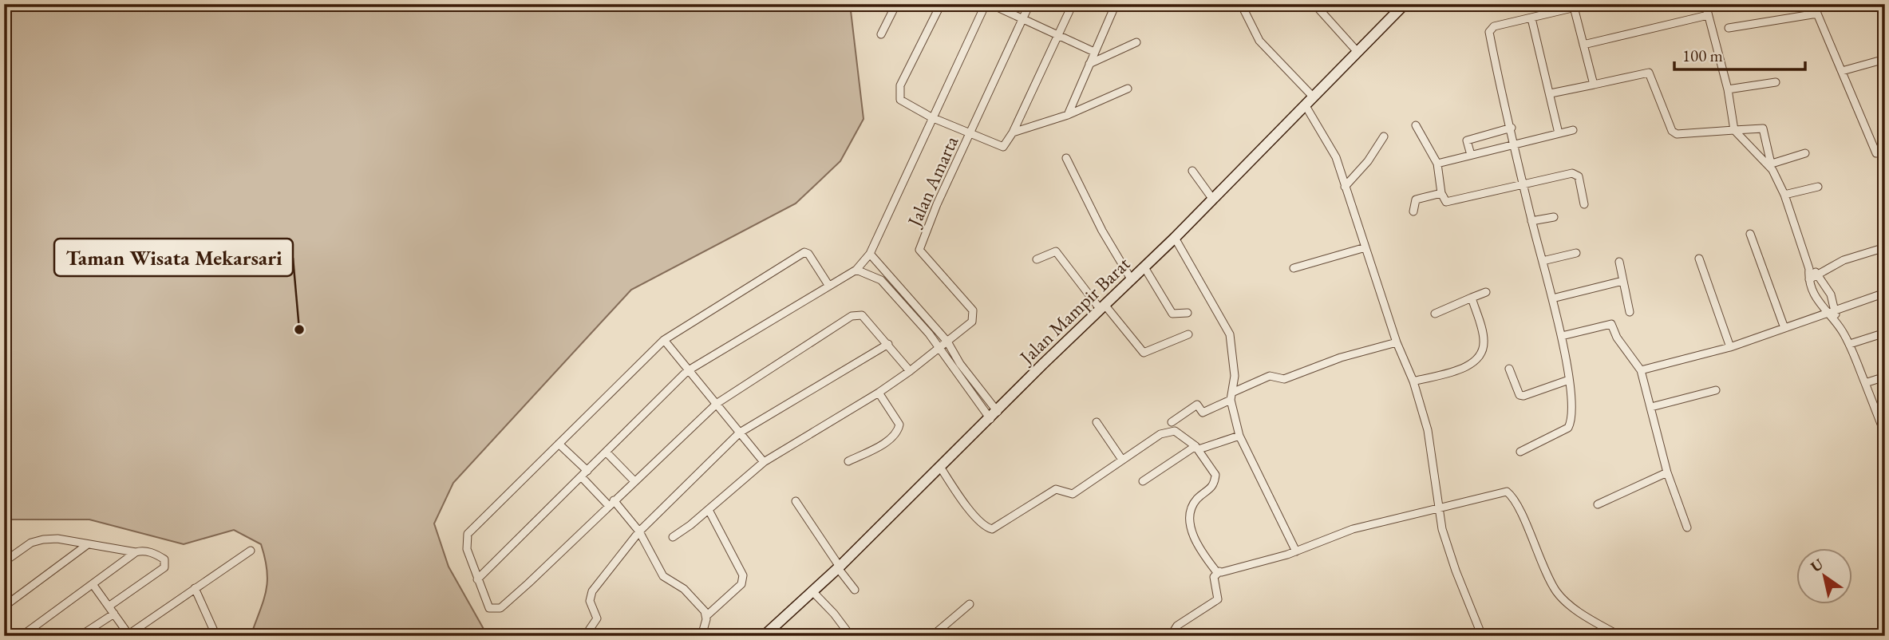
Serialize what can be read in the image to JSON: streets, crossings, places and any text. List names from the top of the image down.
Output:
{
  "streets": {
    "street": ["Jalan Amarta", "Jalan Mampir Barat"]
  },
  "places": ["Taman Wisata Mekarsari"],
  "scale_bar": "100 m",
  "north": "top left"
}
